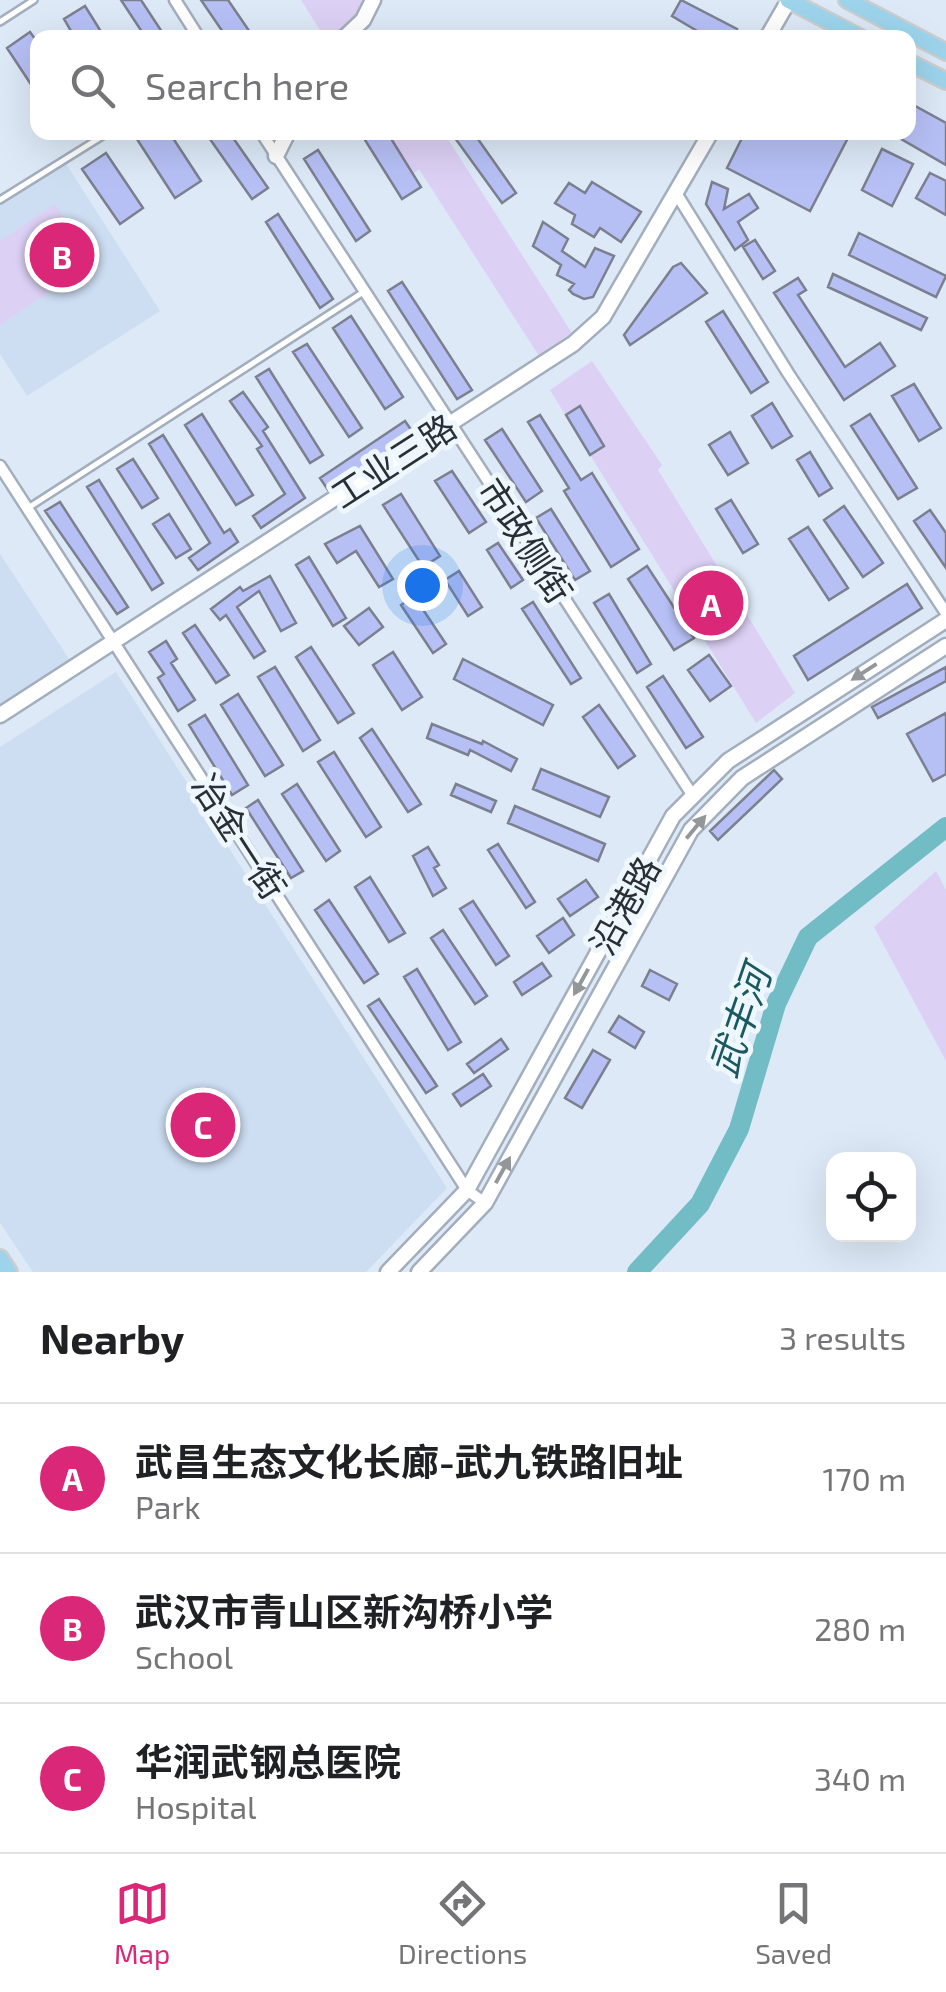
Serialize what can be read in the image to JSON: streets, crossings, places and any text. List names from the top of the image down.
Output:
{
  "streets": {
    "main road": ["工业三路", "沿港路"],
    "street": ["市政侧街", "冶金一街"]
  },
  "crossings": [
    ["工业三路", "市政侧街"],
    ["工业三路", "冶金一街"],
    ["市政侧街", "沿港路"],
    ["冶金一街", "沿港路"]
  ],
  "water": ["武丰河"],
  "page": {
    "search": "Search here",
    "pins": ["B", "A", "C"],
    "heading": ["Nearby", "3 results"],
    "list": [
      {
        "mark": "A",
        "name": "武昌生态文化长廊-武九铁路旧址",
        "note": "Park",
        "value": "170 m"
      },
      {
        "mark": "B",
        "name": "武汉市青山区新沟桥小学",
        "note": "School",
        "value": "280 m"
      },
      {
        "mark": "C",
        "name": "华润武钢总医院",
        "note": "Hospital",
        "value": "340 m"
      }
    ],
    "nav": ["Map", "Directions", "Saved"]
  }
}
